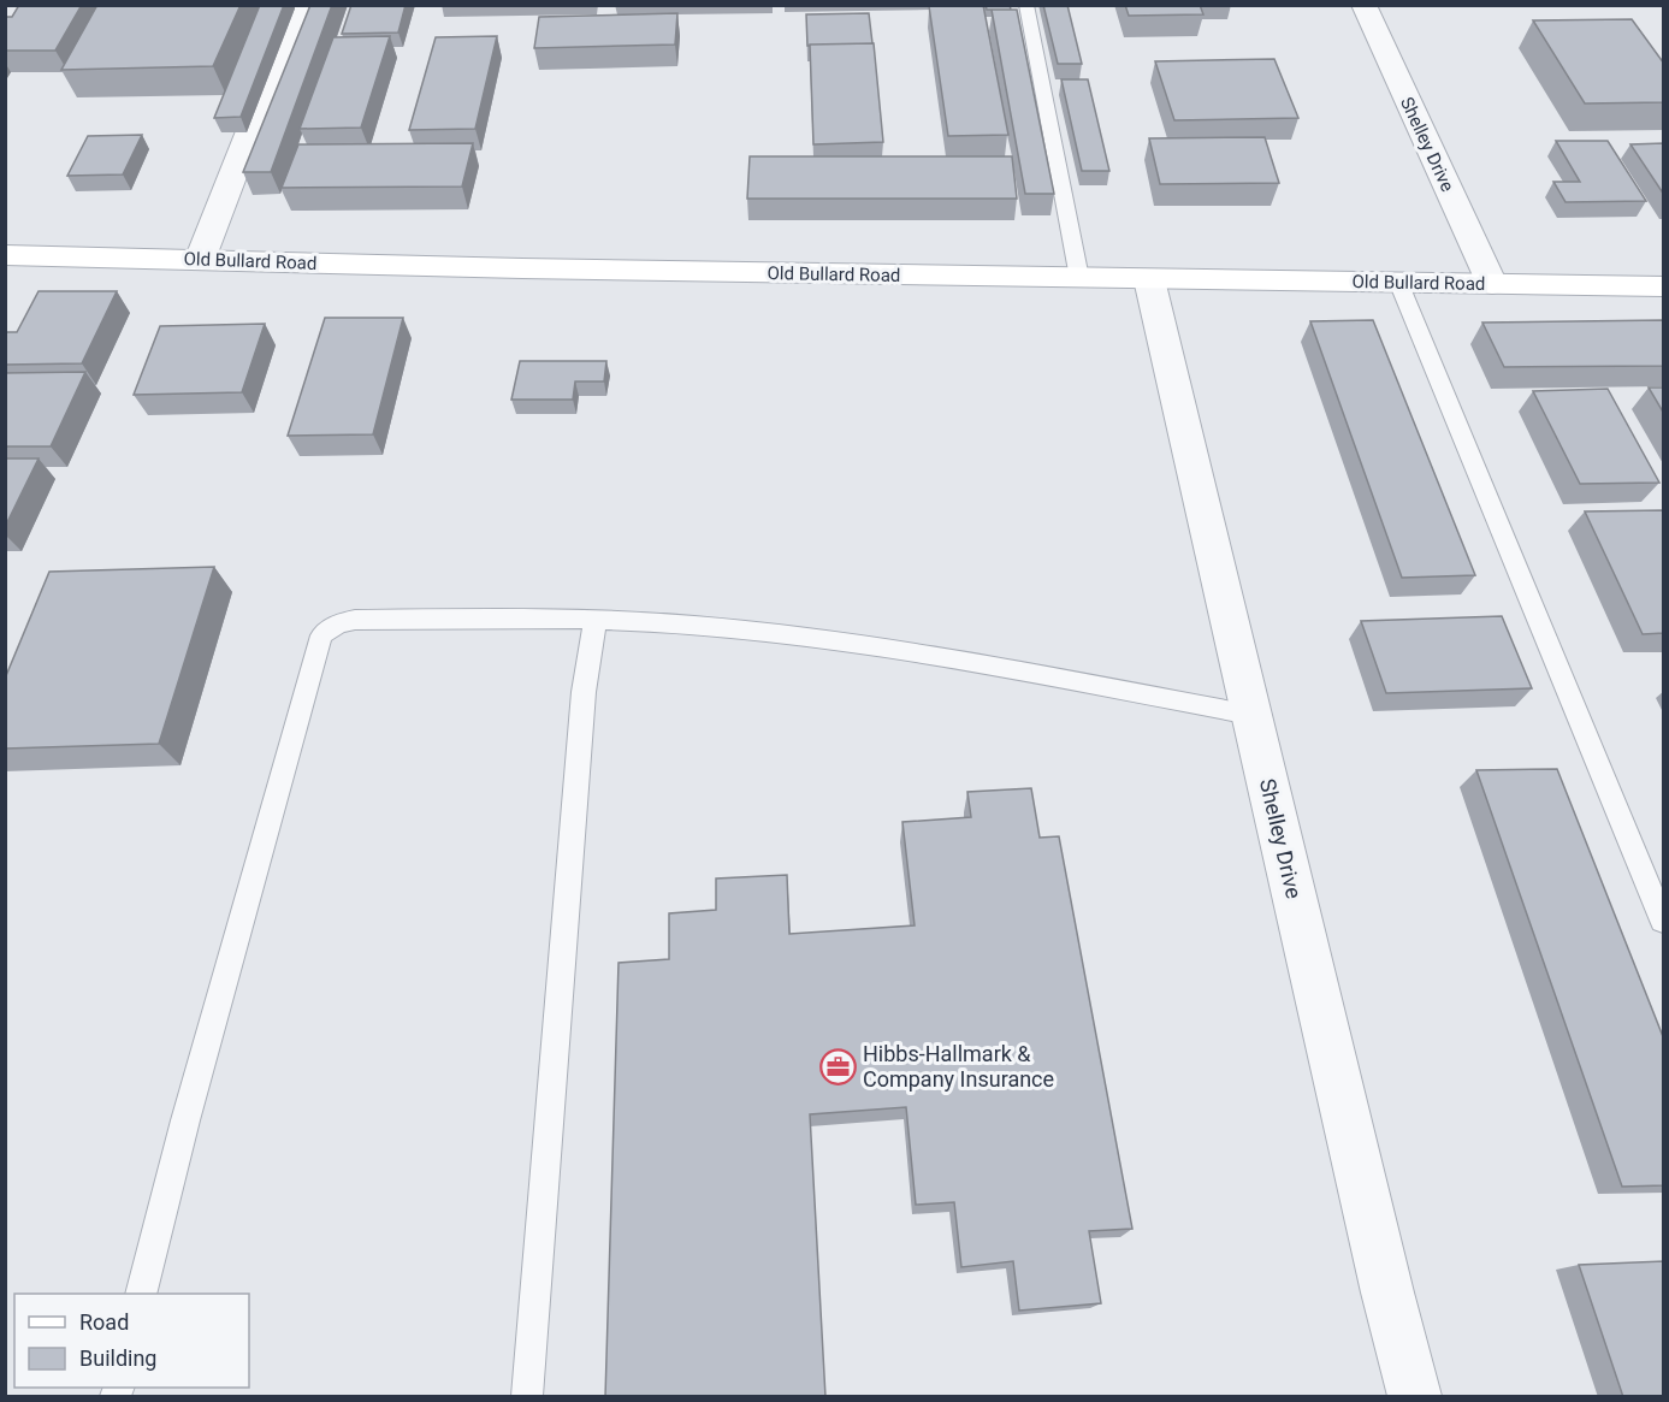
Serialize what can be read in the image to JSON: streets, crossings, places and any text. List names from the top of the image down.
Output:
{
  "streets": {
    "street": ["Shelley Drive", "Old Bullard Road"]
  },
  "crossings": [
    ["Shelley Drive", "Old Bullard Road"]
  ],
  "places": {
    "office": ["Hibbs-Hallmark & Company Insurance"]
  },
  "legend": ["Road", "Building"]
}
